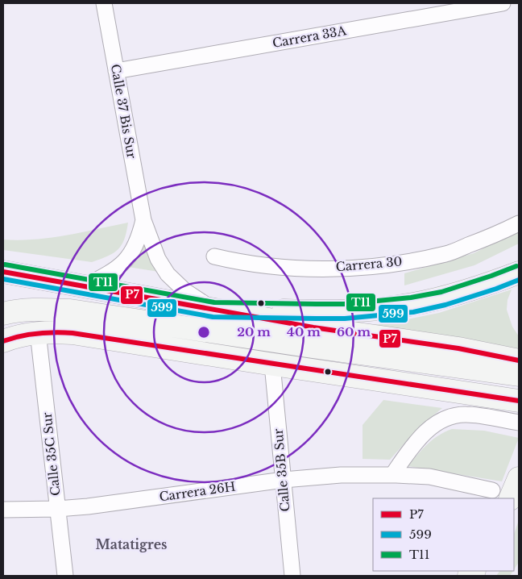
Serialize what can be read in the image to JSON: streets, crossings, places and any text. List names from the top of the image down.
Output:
{
  "streets": {
    "street": [
      "Carrera 33A",
      "Calle 37 Bis Sur",
      "Carrera 30",
      "Calle 35C Sur",
      "Calle 35B Sur",
      "Carrera 26H"
    ]
  },
  "crossings": [
    ["Carrera 33A", "Calle 37 Bis Sur"],
    ["Calle 35C Sur", "Carrera 26H"],
    ["Calle 35B Sur", "Carrera 26H"]
  ],
  "districts": ["Matatigres"],
  "lines": ["transit line T11", "transit line P7", "transit line 599"],
  "legend": ["P7", "599", "T11"],
  "rings": ["20 m", "40 m", "60 m"]
}
